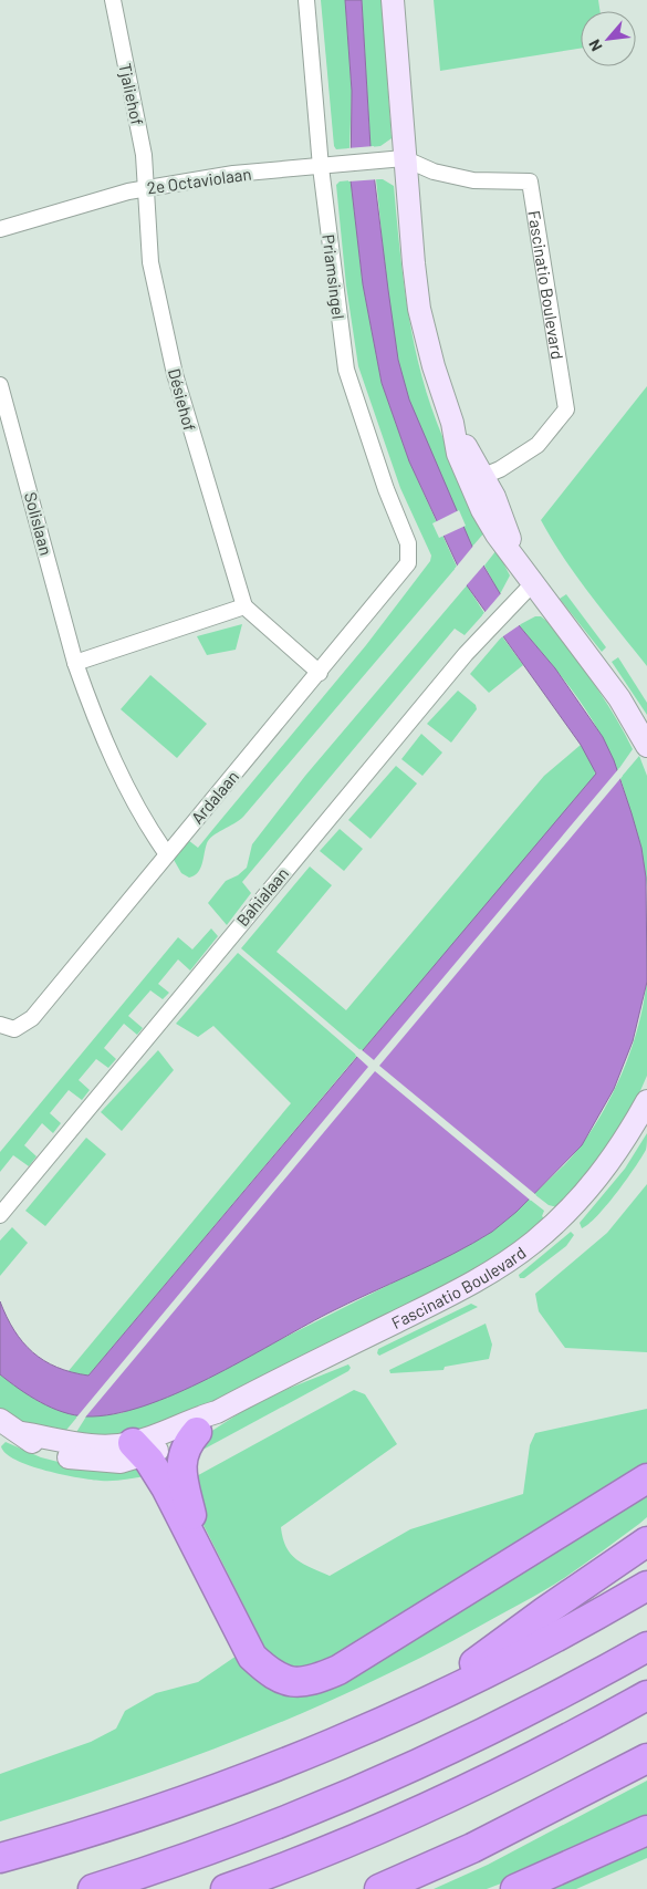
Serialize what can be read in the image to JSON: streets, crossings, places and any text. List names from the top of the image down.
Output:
{
  "streets": {
    "street": [
      "Tjaliehof",
      "2e Octaviolaan",
      "Priamsingel",
      "Fascinatio Boulevard",
      "Désiehof",
      "Solislaan",
      "Ardalaan",
      "Bahialaan"
    ]
  },
  "crossings": [
    ["Tjaliehof", "2e Octaviolaan"],
    ["Tjaliehof", "Désiehof"],
    ["2e Octaviolaan", "Priamsingel"],
    ["2e Octaviolaan", "Fascinatio Boulevard"],
    ["2e Octaviolaan", "Désiehof"],
    ["Priamsingel", "Ardalaan"],
    ["Solislaan", "Ardalaan"]
  ],
  "north": "bottom left"
}
